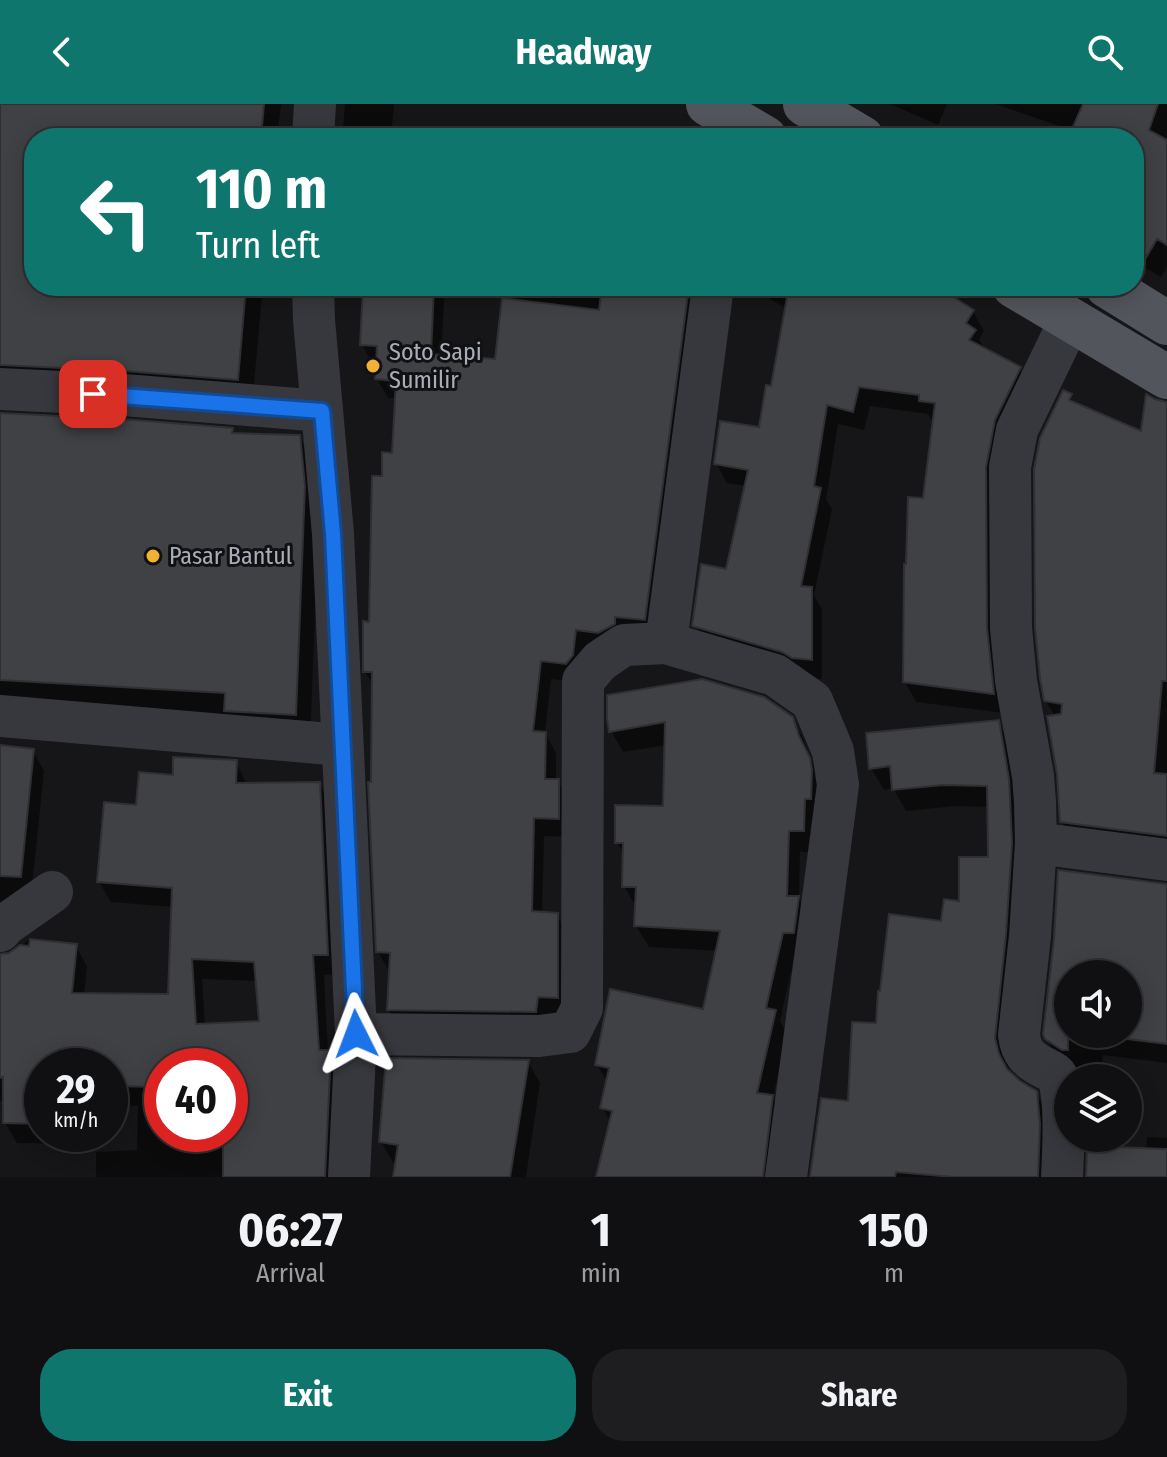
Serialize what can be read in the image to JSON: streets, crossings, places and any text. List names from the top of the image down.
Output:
{
  "places": ["Soto Sapi Sumilir", "Pasar Bantul"],
  "page": {
    "header": "Headway",
    "turn": ["110 m", "Turn left"],
    "speed": "29 km/h",
    "limit": "40",
    "eta": [
      "06:27",
      "Arrival",
      "1",
      "min",
      "150",
      "m"
    ],
    "buttons": ["Exit", "Share"]
  }
}
